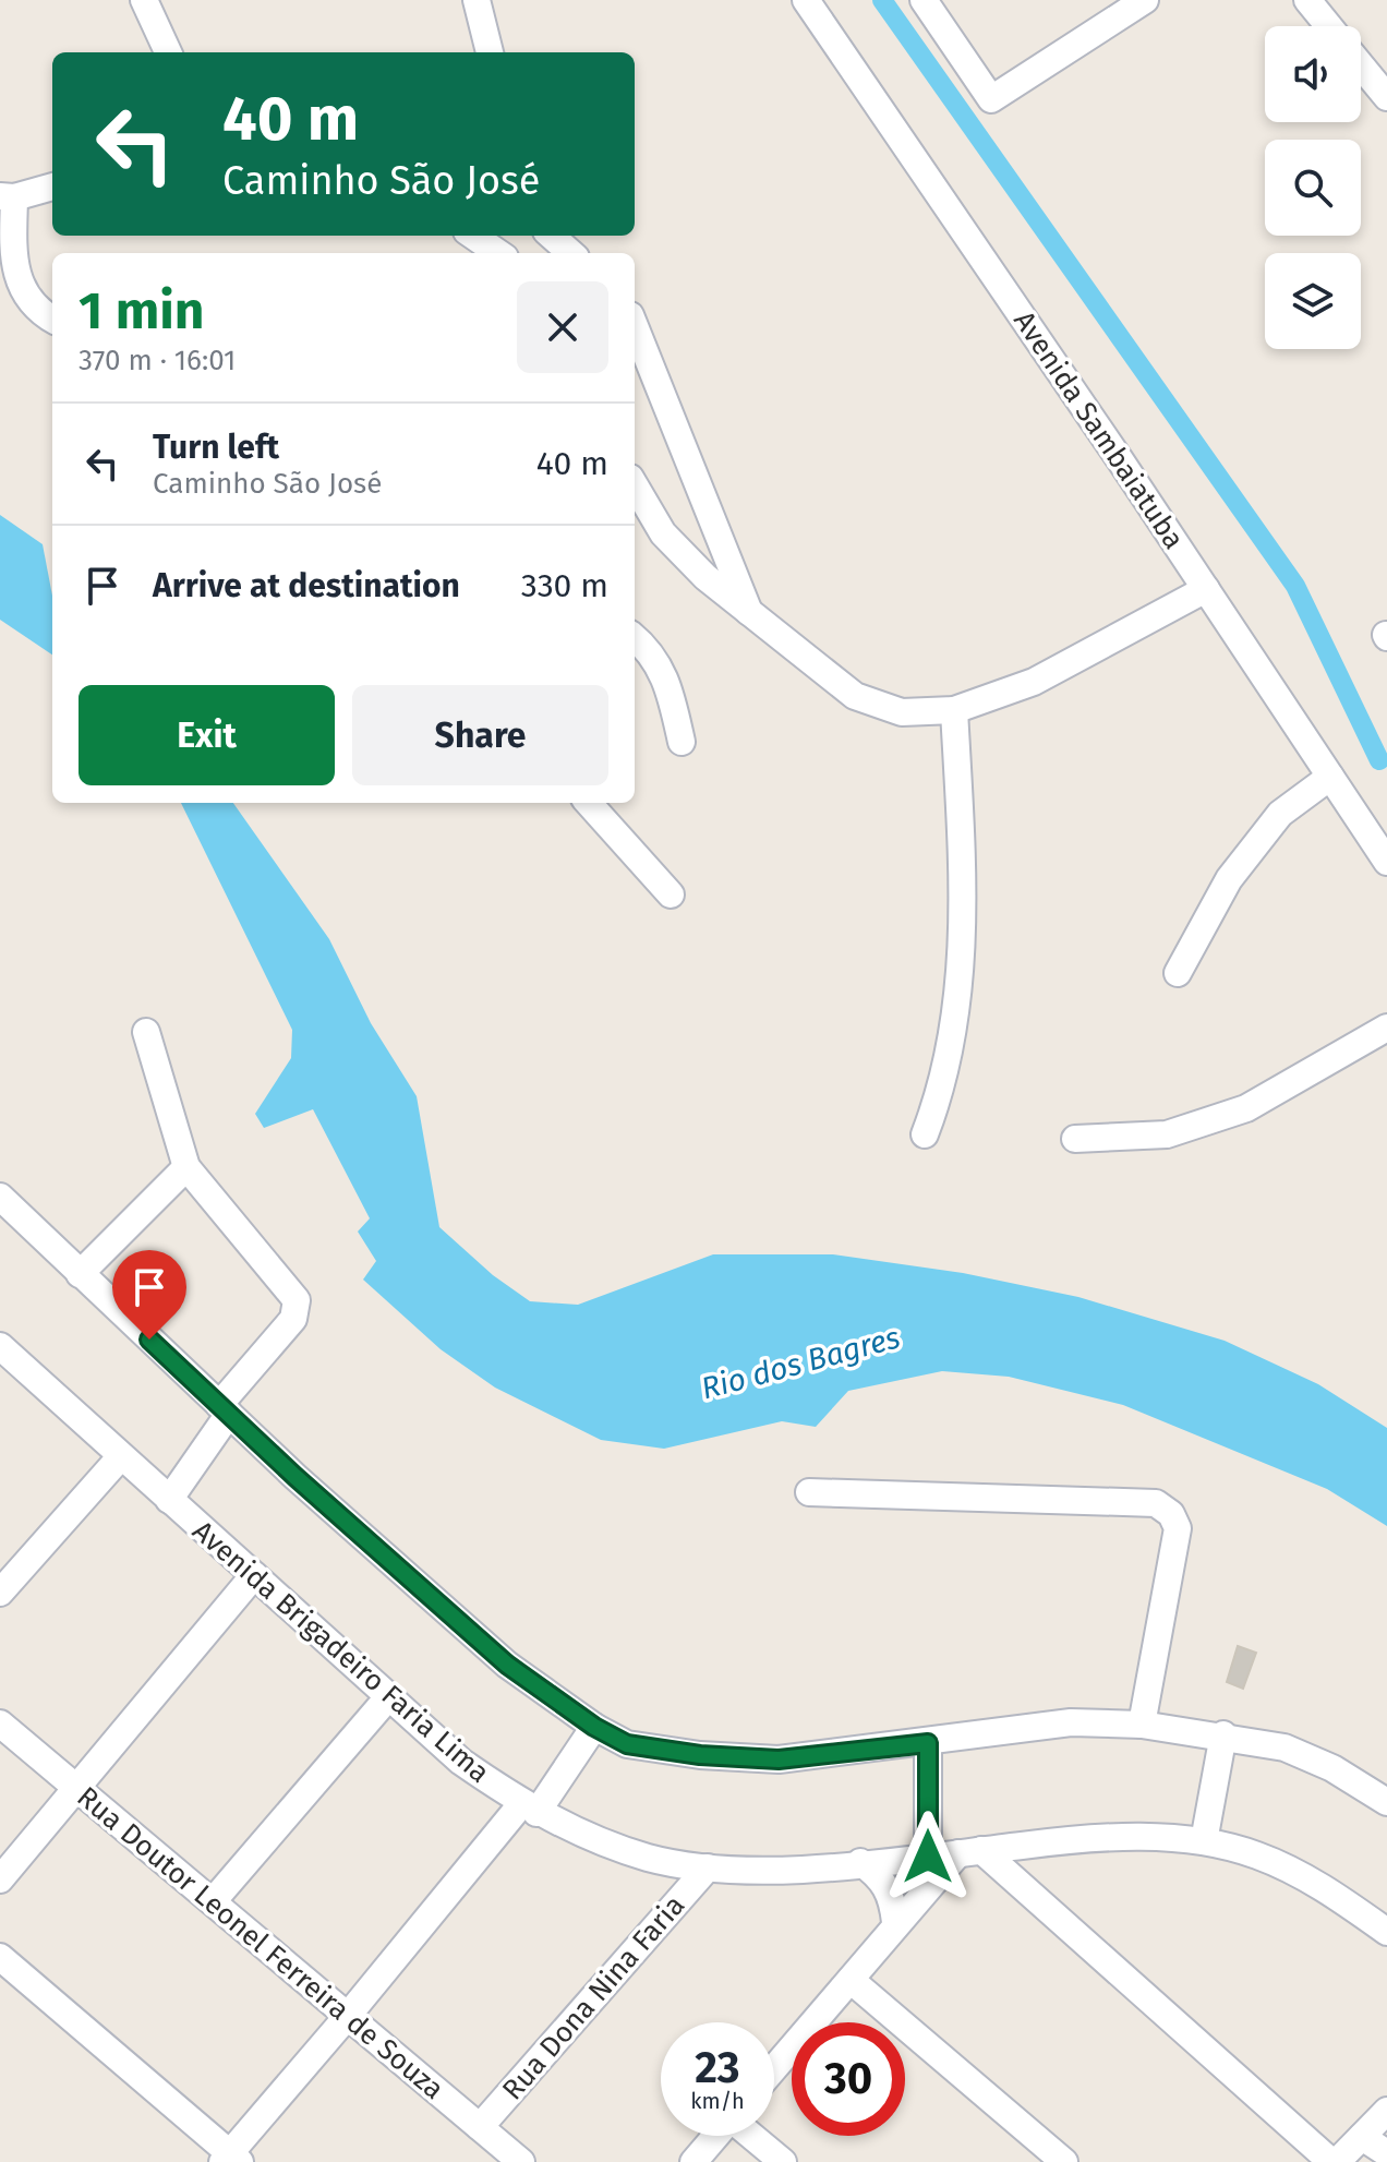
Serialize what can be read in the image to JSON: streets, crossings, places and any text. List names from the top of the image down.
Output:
{
  "streets": {
    "street": [
      "Avenida Sambaiatuba",
      "Avenida Brigadeiro Faria Lima",
      "Rua Doutor Leonel Ferreira de Souza",
      "Rua Dona Nina Faria"
    ]
  },
  "crossings": [
    ["Avenida Brigadeiro Faria Lima", "Rua Dona Nina Faria"],
    ["Rua Doutor Leonel Ferreira de Souza", "Rua Dona Nina Faria"]
  ],
  "water": ["Rio dos Bagres"],
  "page": {
    "turn": ["40 m", "Caminho São José"],
    "heading": ["1 min", "370 m · 16:01"],
    "list": [
      {
        "name": "Turn left",
        "note": "Caminho São José",
        "value": "40 m"
      },
      {
        "name": "Arrive at destination",
        "value": "330 m"
      }
    ],
    "buttons": ["Exit", "Share"],
    "speed": "23 km/h",
    "limit": "30"
  }
}
